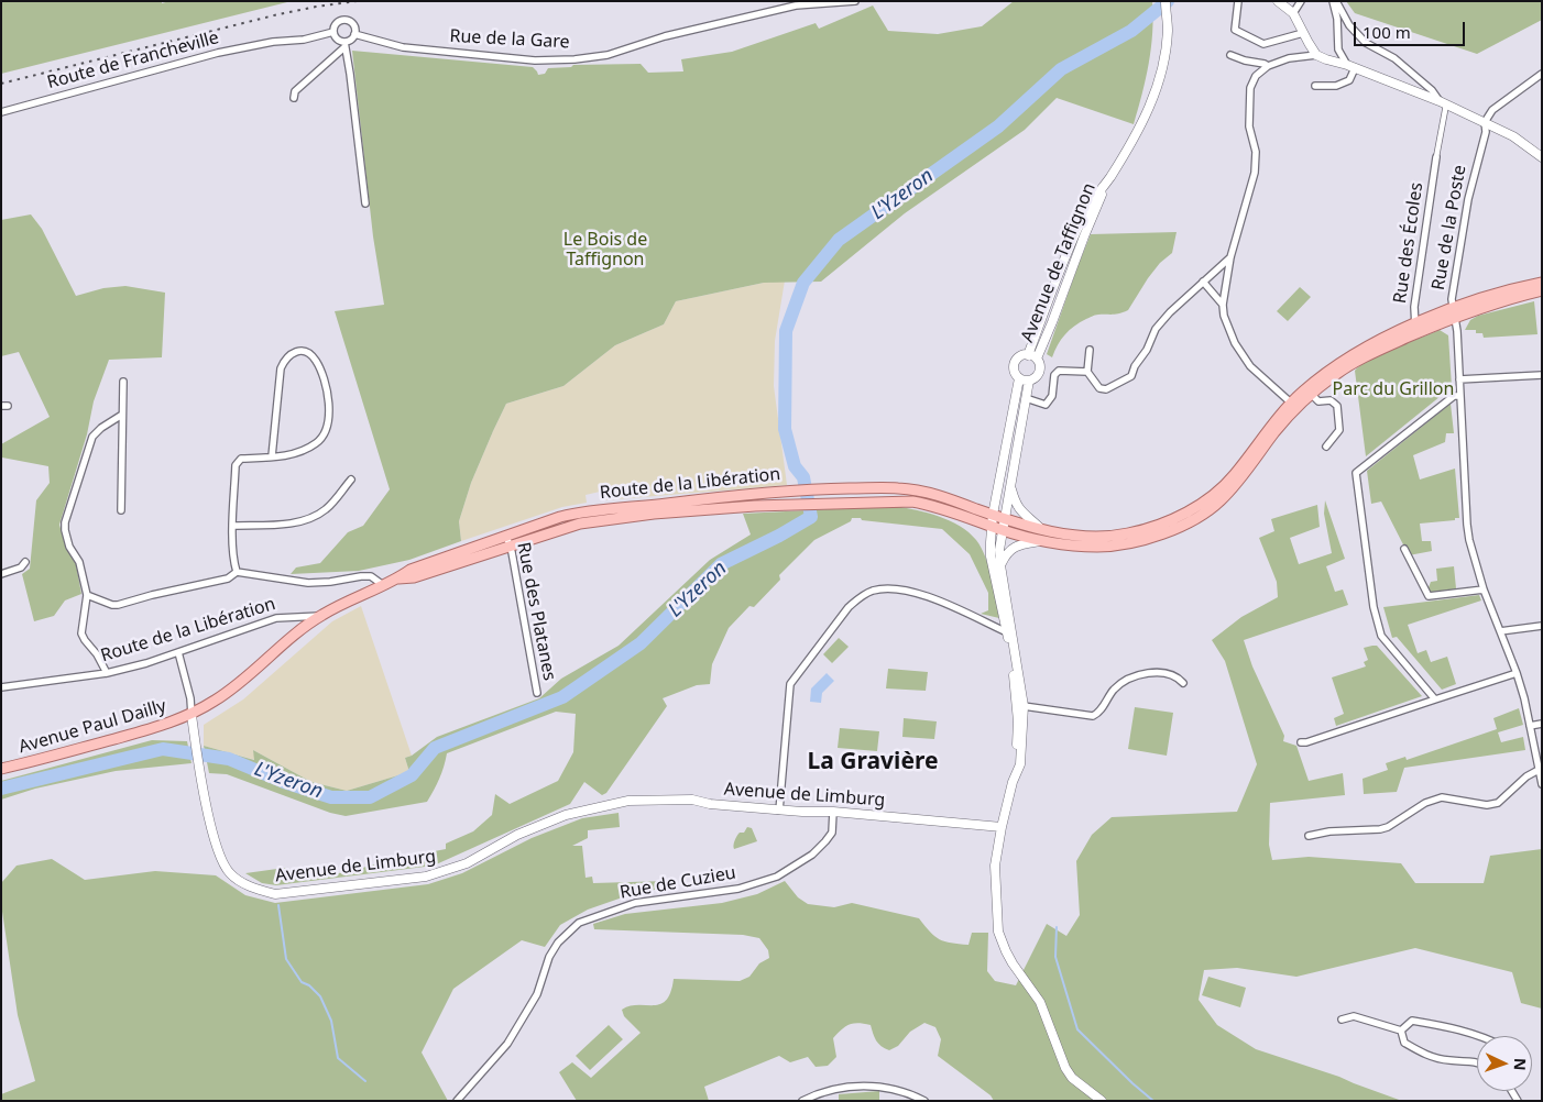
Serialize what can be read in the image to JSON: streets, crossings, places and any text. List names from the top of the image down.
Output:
{
  "streets": {
    "main road": ["Route de la Libération", "Avenue Paul Dailly"],
    "street": [
      "Rue de la Gare",
      "Route de Francheville",
      "Rue de la Poste",
      "Rue des Écoles",
      "Avenue de Taffignon",
      "Rue des Platanes",
      "Avenue de Limburg",
      "Rue de Cuzieu"
    ]
  },
  "crossings": [
    ["Rue de la Gare", "Route de Francheville"],
    ["Avenue de Taffignon", "Route de la Libération"],
    ["Route de la Libération", "Rue des Platanes"],
    ["Route de la Libération", "Avenue Paul Dailly"],
    ["Route de la Libération", "Avenue de Limburg"],
    ["Avenue Paul Dailly", "Avenue de Limburg"],
    ["Avenue de Limburg", "Rue de Cuzieu"]
  ],
  "districts": ["La Gravière"],
  "water": ["L'Yzeron"],
  "parks": ["Le Bois de Taffignon", "Parc du Grillon"],
  "scale_bar": "100 m",
  "north": "right"
}
